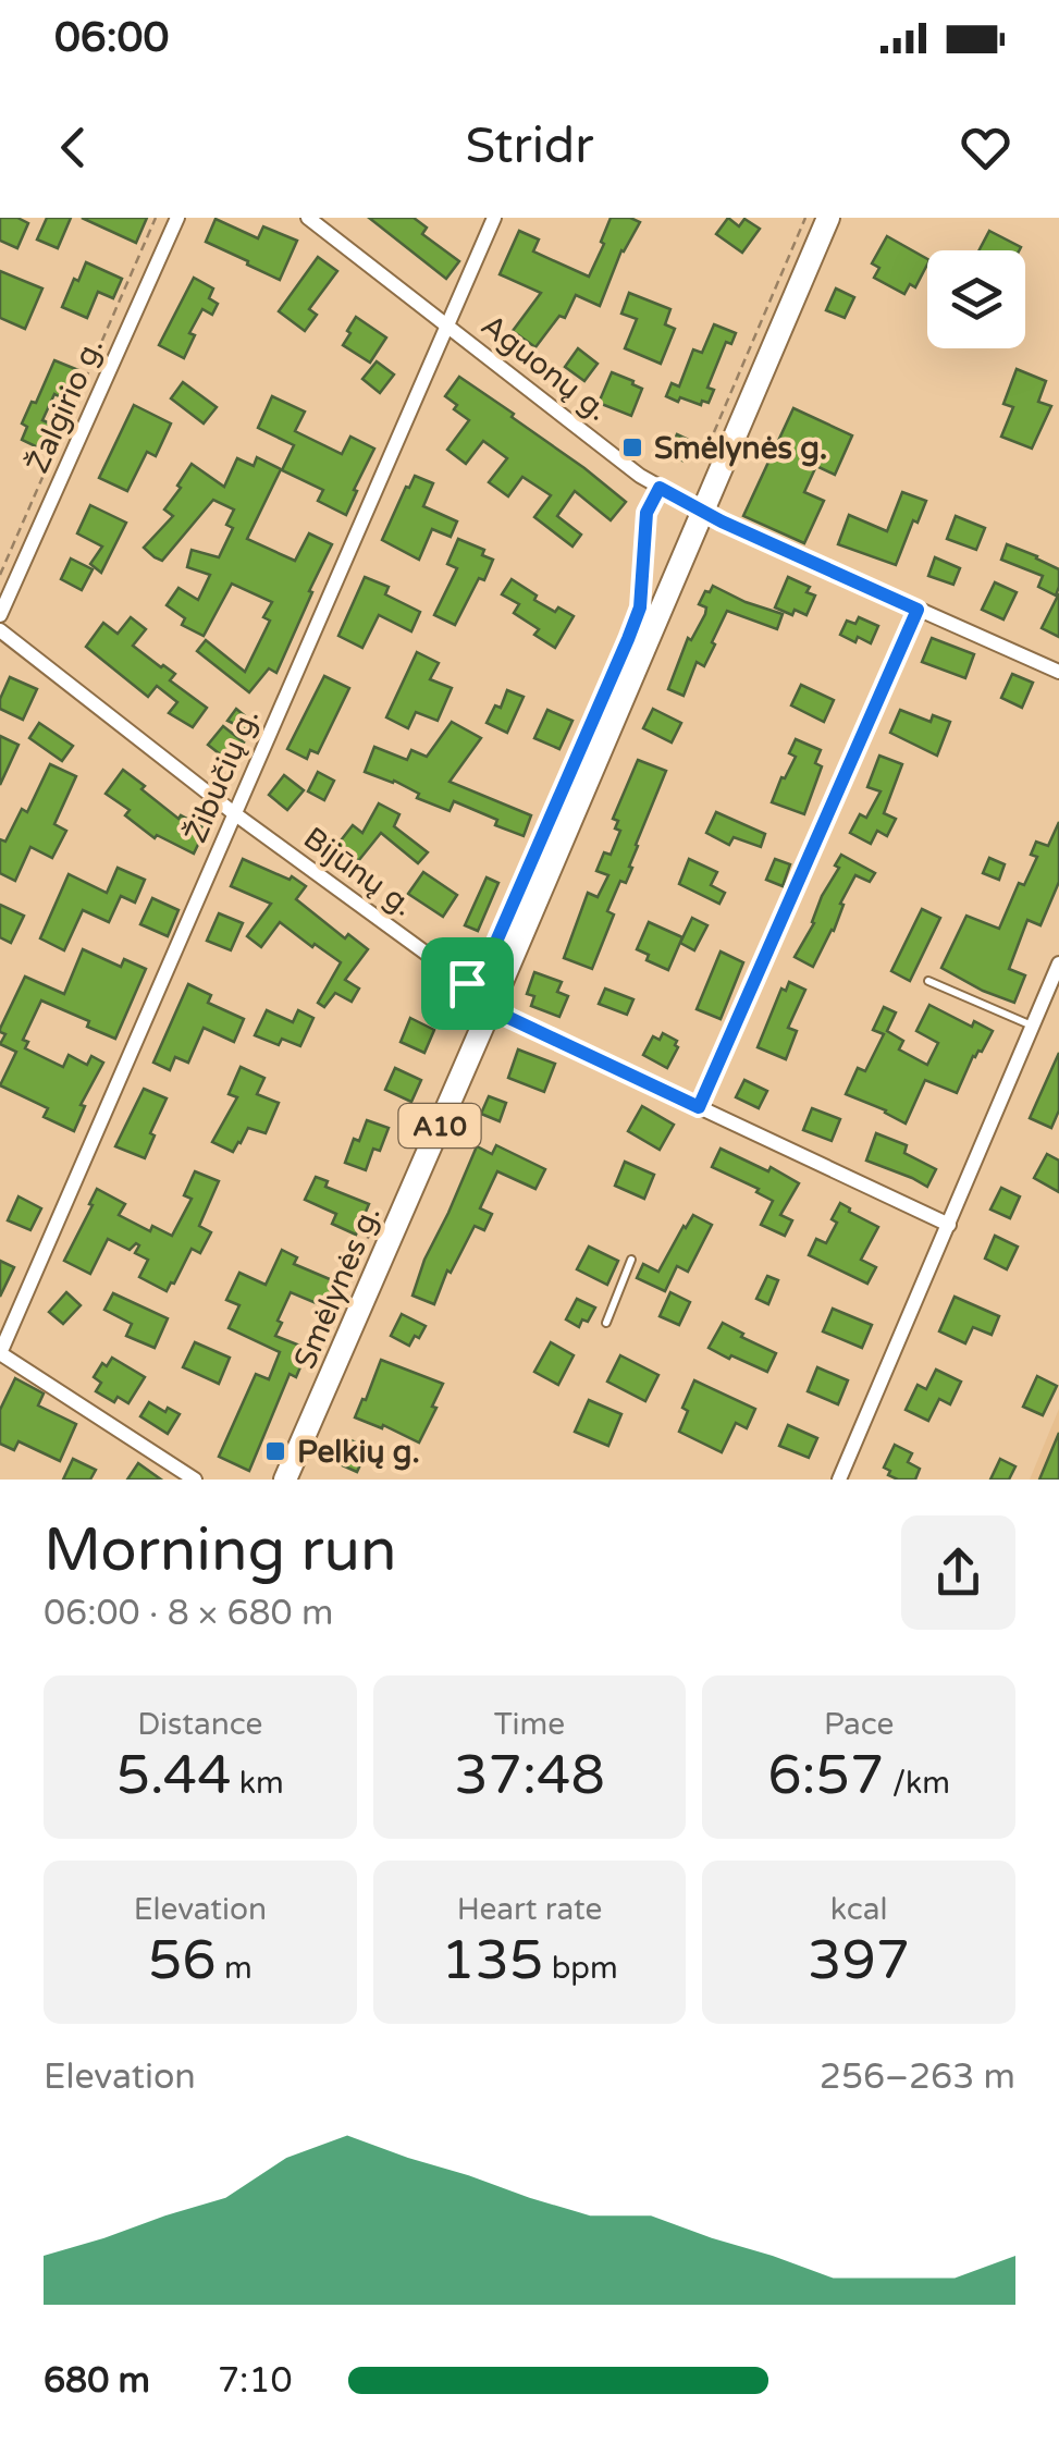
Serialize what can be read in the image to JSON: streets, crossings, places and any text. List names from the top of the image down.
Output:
{
  "streets": {
    "highway": ["A10", "Smėlynės g."],
    "street": [
      "Aguonų g.",
      "Žalgirio g.",
      "Žibučių g.",
      "Bijūnų g."
    ]
  },
  "crossings": [
    ["Aguonų g.", "Žibučių g."],
    ["Aguonų g.", "Smėlynės g."],
    ["Žibučių g.", "Bijūnų g."],
    ["Bijūnų g.", "Smėlynės g."]
  ],
  "places": {
    "transit": ["Smėlynės g.", "Pelkių g."]
  },
  "page": {
    "status": "06:00",
    "header": "Stridr",
    "heading": ["Morning run", "06:00 · 8 × 680 m"],
    "stats": [
      ["Distance", "5.44 km"],
      ["Time", "37:48"],
      ["Pace", "6:57 /km"],
      ["Elevation", "56 m"],
      ["Heart rate", "135 bpm"],
      ["kcal", "397"]
    ],
    "chart": ["Elevation", "256–263 m"],
    "list": [
      {
        "name": "680 m",
        "note": "7:10"
      }
    ]
  }
}
